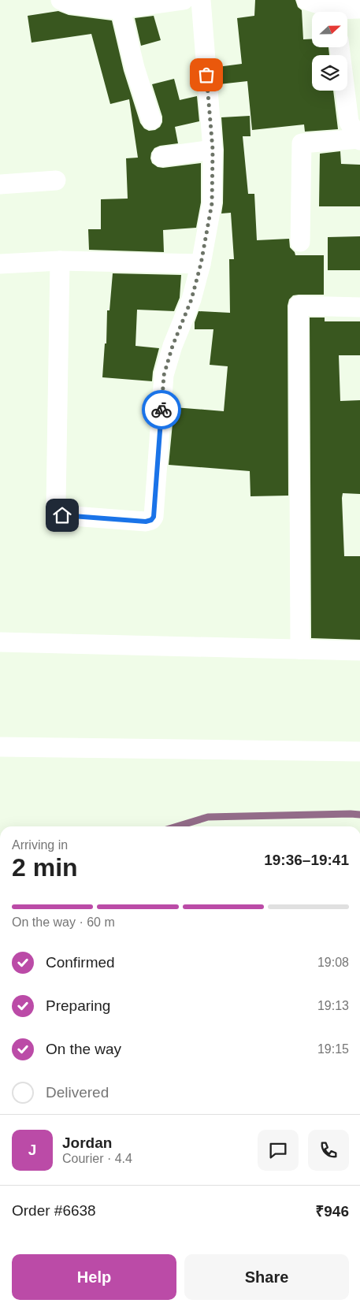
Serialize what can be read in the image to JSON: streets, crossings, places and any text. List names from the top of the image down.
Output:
{
  "north": "right",
  "page": {
    "heading": ["2 min", "Arriving in", "19:36–19:41"],
    "panel": [
      "Jordan",
      "Courier · 4.4",
      "Order #6638",
      "₹946"
    ],
    "bar": "On the way · 60 m",
    "list": [
      ["Confirmed", "19:08"],
      ["Preparing", "19:13"],
      ["On the way", "19:15"],
      "Delivered"
    ],
    "round": "J",
    "buttons": ["Help", "Share"]
  }
}
